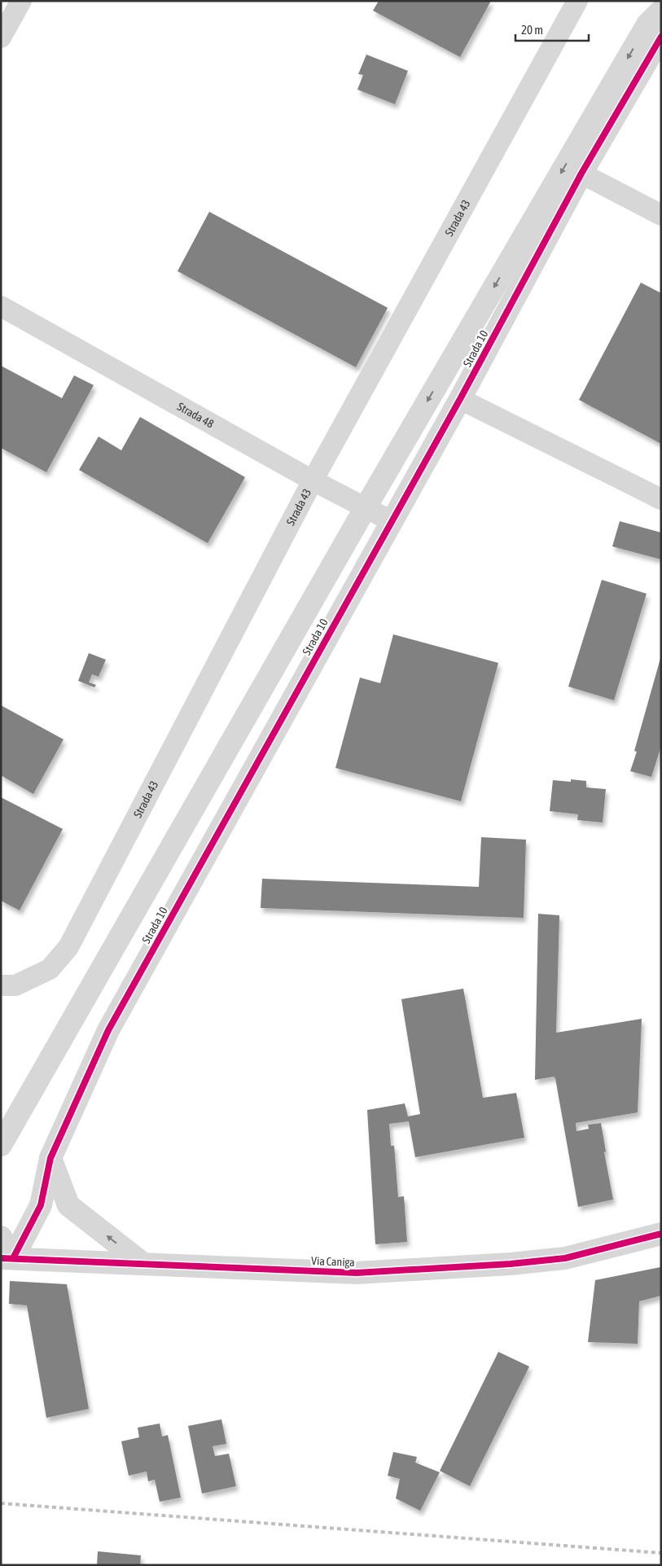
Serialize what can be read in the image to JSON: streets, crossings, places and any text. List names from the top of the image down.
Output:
{
  "streets": {
    "street": [
      "Strada 43",
      "Strada 10",
      "Strada 48",
      "Via Caniga"
    ]
  },
  "crossings": [
    ["Strada 43", "Strada 48"],
    ["Strada 10", "Strada 48"],
    ["Strada 10", "Via Caniga"]
  ],
  "scale_bar": "20 m"
}
